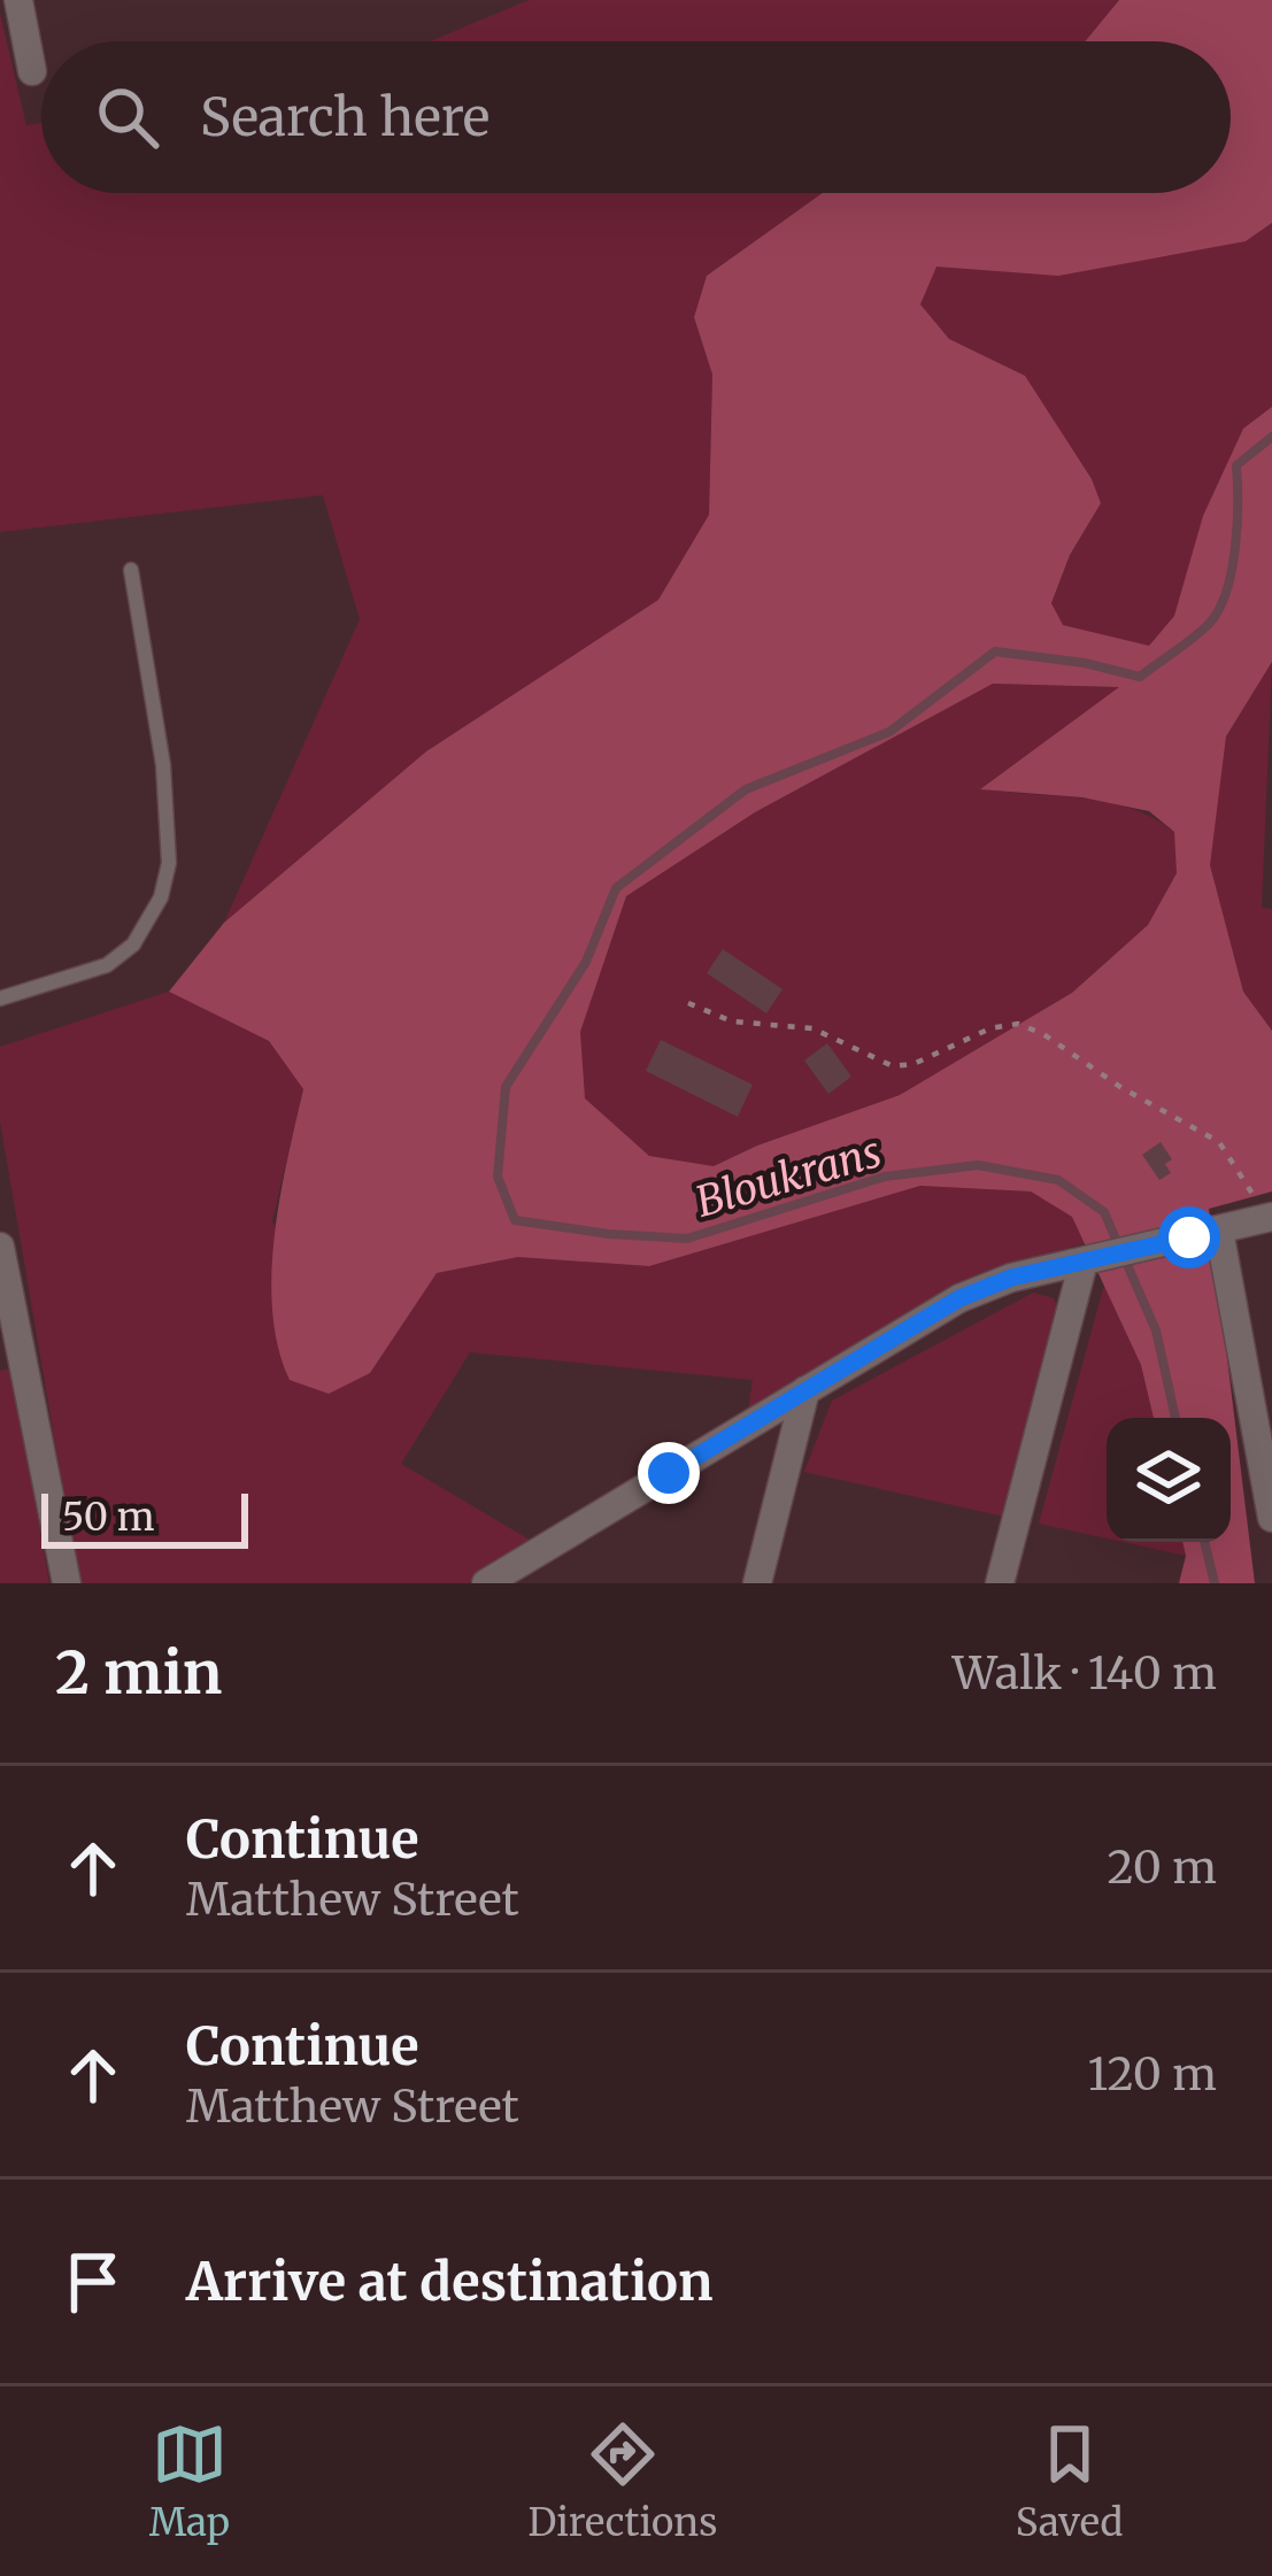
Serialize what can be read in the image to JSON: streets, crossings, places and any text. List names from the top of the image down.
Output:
{
  "water": ["Bloukrans"],
  "scale_bar": "50 m",
  "page": {
    "search": "Search here",
    "scale": "50 m",
    "heading": ["2 min", "Walk · 140 m"],
    "list": [
      ["Continue", "Matthew Street", "20 m"],
      ["Continue", "Matthew Street", "120 m"],
      "Arrive at destination"
    ],
    "nav": ["Map", "Directions", "Saved"]
  }
}
